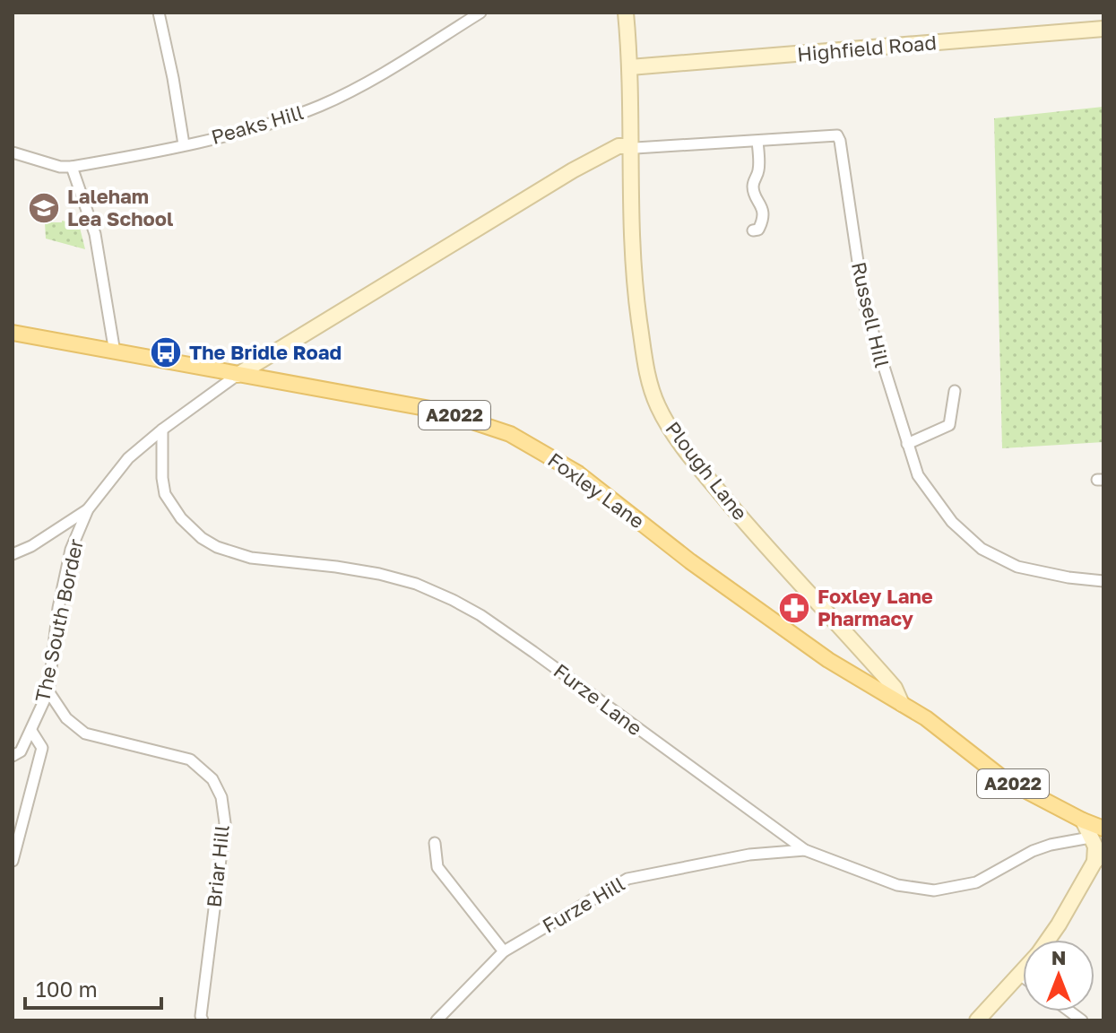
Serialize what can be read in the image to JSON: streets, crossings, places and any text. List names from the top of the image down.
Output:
{
  "streets": {
    "main road": ["A2022", "Foxley Lane"],
    "street": [
      "Highfield Road",
      "Peaks Hill",
      "Russell Hill",
      "Plough Lane",
      "The South Border",
      "Furze Lane",
      "Briar Hill",
      "Furze Hill"
    ]
  },
  "crossings": [
    ["Highfield Road", "Plough Lane"],
    ["Russell Hill", "Plough Lane"],
    ["Plough Lane", "Foxley Lane"],
    ["Foxley Lane", "The South Border"],
    ["Foxley Lane", "Furze Lane"],
    ["The South Border", "Furze Lane"],
    ["The South Border", "Briar Hill"],
    ["Furze Lane", "Furze Hill"]
  ],
  "places": {
    "school or university": ["Laleham Lea School"],
    "bus stop": ["The Bridle Road"],
    "pharmacy": ["Foxley Lane Pharmacy"]
  },
  "scale_bar": "100 m",
  "north": "top"
}
